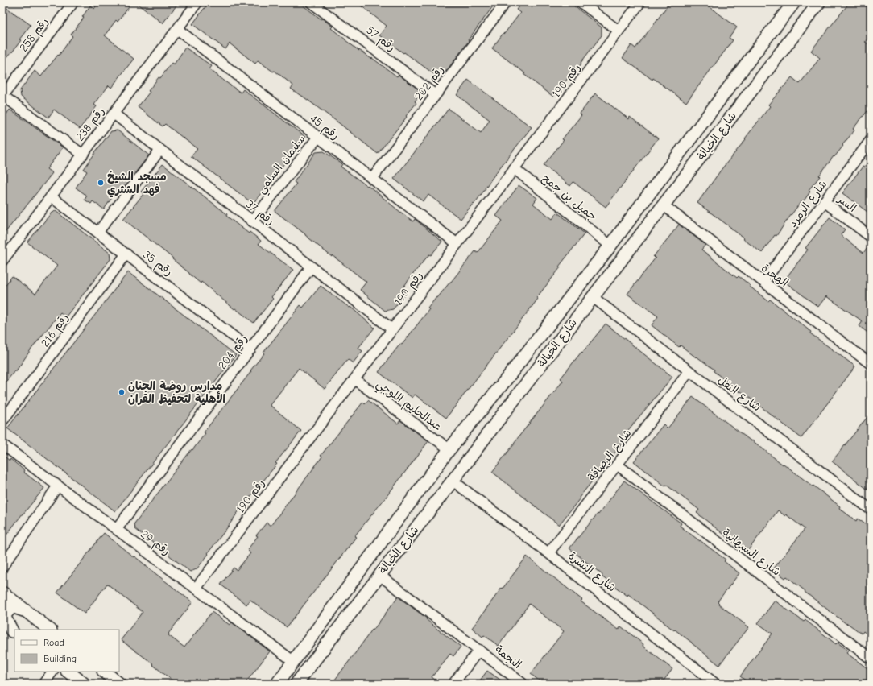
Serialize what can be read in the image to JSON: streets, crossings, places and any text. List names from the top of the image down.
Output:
{
  "streets": {
    "street": [
      "رقم 258",
      "رقم 57",
      "رقم 190",
      "رقم 202",
      "رقم 238",
      "رقم 45",
      "شارع الخيالة",
      "سليمان السلمي",
      "جميل بن جمح",
      "شارع الزمرد",
      "السر",
      "رقم 37",
      "رقم 35",
      "الهجرة",
      "رقم 216",
      "رقم 204",
      "شارع النفل",
      "عبدالحليم اللوجي",
      "شارع الرصافة",
      "رقم 29",
      "شارع السبهانية",
      "شارع النشرة",
      "النجمة"
    ]
  },
  "crossings": [
    ["رقم 57", "رقم 202"],
    ["رقم 190", "رقم 45"],
    ["رقم 190", "جميل بن جمح"],
    ["رقم 190", "رقم 37"],
    ["رقم 190", "عبدالحليم اللوجي"],
    ["رقم 190", "رقم 29"],
    ["رقم 202", "رقم 45"],
    ["رقم 238", "رقم 45"],
    ["رقم 238", "رقم 37"],
    ["رقم 238", "رقم 35"],
    ["رقم 45", "سليمان السلمي"],
    ["شارع الخيالة", "جميل بن جمح"],
    ["شارع الخيالة", "الهجرة"],
    ["شارع الخيالة", "شارع النفل"],
    ["شارع الخيالة", "عبدالحليم اللوجي"],
    ["شارع الخيالة", "رقم 29"],
    ["شارع الخيالة", "شارع النشرة"],
    ["شارع الخيالة", "النجمة"],
    ["سليمان السلمي", "رقم 37"],
    ["شارع الزمرد", "السر"],
    ["شارع الزمرد", "الهجرة"],
    ["رقم 37", "رقم 204"],
    ["رقم 35", "رقم 216"],
    ["رقم 35", "رقم 204"],
    ["رقم 204", "رقم 29"],
    ["شارع النفل", "شارع الرصافة"],
    ["شارع الرصافة", "شارع السبهانية"],
    ["شارع الرصافة", "شارع النشرة"]
  ],
  "places": ["مسجد الشيخ فهد الشثري", "مدارس روضة الجنان الأهلية لتحفيظ القران"],
  "legend": ["Road", "Building"]
}
